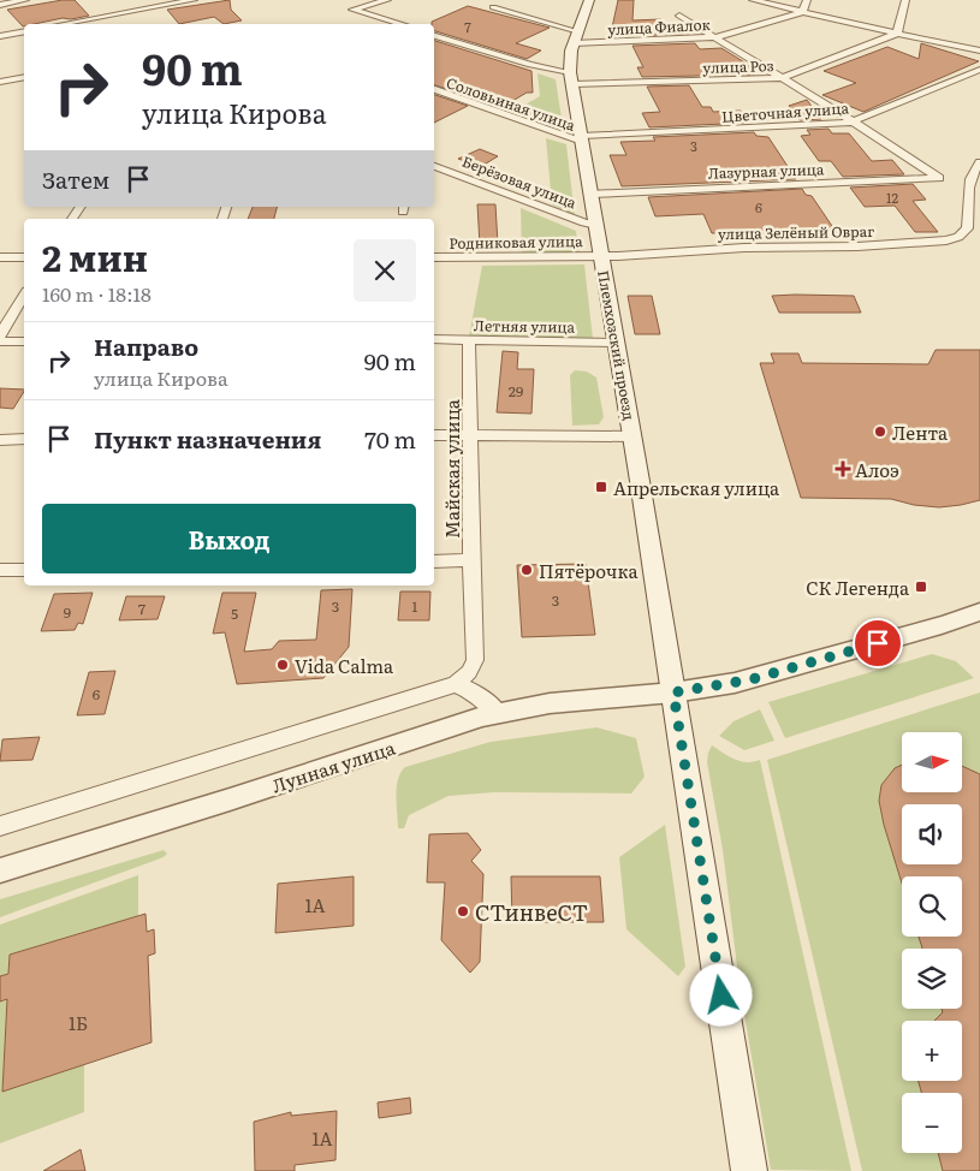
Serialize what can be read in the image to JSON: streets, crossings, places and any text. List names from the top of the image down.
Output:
{
  "streets": {
    "main road": ["Племхозский проезд"],
    "street": [
      "улица Фиалок",
      "улица Роз",
      "Соловьиная улица",
      "Цветочная улица",
      "Лазурная улица",
      "Берёзовая улица",
      "улица Зелёный Овраг",
      "Родниковая улица",
      "Летняя улица",
      "Майская улица",
      "Лунная улица"
    ]
  },
  "crossings": [
    ["улица Фиалок", "Племхозский проезд"],
    ["улица Роз", "Племхозский проезд"],
    ["Соловьиная улица", "Цветочная улица"],
    ["Соловьиная улица", "Племхозский проезд"],
    ["Цветочная улица", "Лазурная улица"],
    ["Цветочная улица", "Племхозский проезд"],
    ["Лазурная улица", "Племхозский проезд"],
    ["Берёзовая улица", "Племхозский проезд"],
    ["улица Зелёный Овраг", "Родниковая улица"],
    ["улица Зелёный Овраг", "Племхозский проезд"],
    ["Родниковая улица", "Племхозский проезд"],
    ["Летняя улица", "Племхозский проезд"],
    ["Летняя улица", "Майская улица"],
    ["Племхозский проезд", "Лунная улица"]
  ],
  "places": {
    "other": [
      "Лента",
      "Пятёрочка",
      "Vida Calma",
      "СТинвеСТ"
    ],
    "health": ["Алоэ"],
    "transit": ["Апрельская улица", "СК Легенда"]
  },
  "house_numbers": [
    "7",
    "3",
    "12",
    "6",
    "29",
    "3",
    "3",
    "1",
    "7",
    "9",
    "5",
    "6",
    "1А",
    "1Б",
    "1А"
  ],
  "north": "right",
  "page": {
    "turn": ["90 m", "улица Кирова"],
    "then": "Затем",
    "heading": ["2 мин", "160 m · 18:18"],
    "list": [
      {
        "name": "Направо",
        "note": "улица Кирова",
        "value": "90 m"
      },
      {
        "name": "Пункт назначения",
        "value": "70 m"
      }
    ],
    "buttons": "Выход",
    "map_buttons": ["+", "−"]
  }
}
